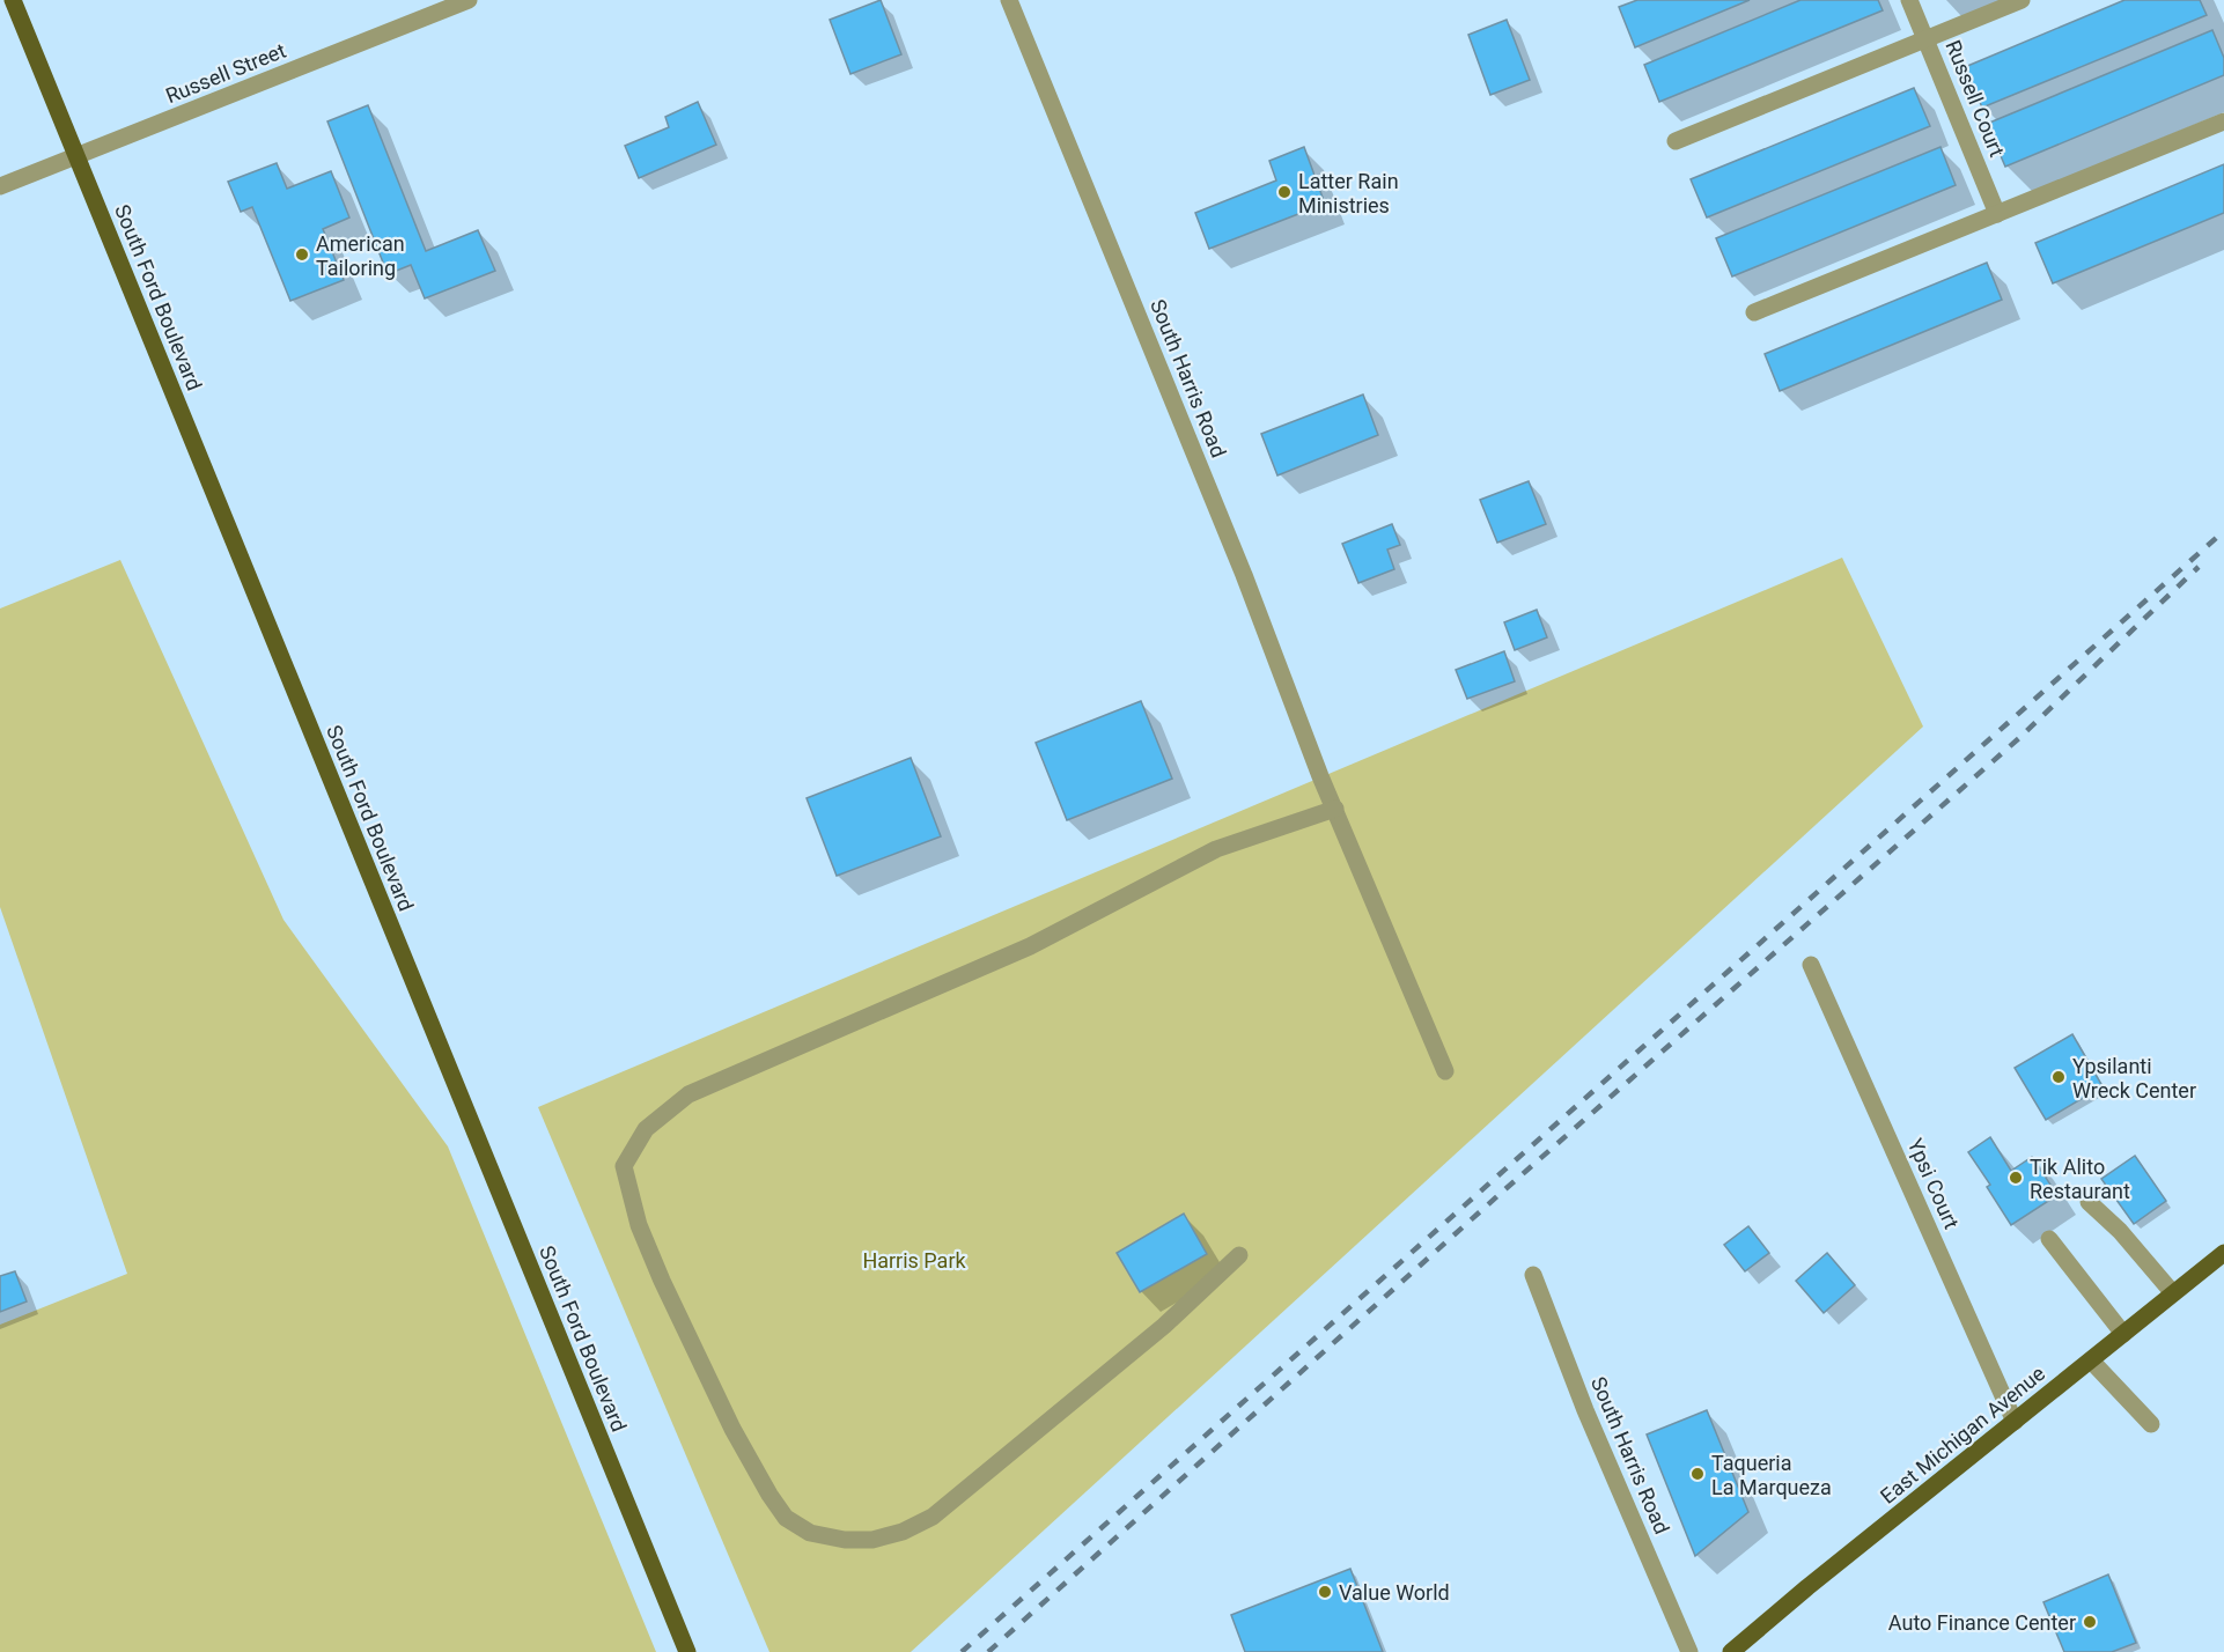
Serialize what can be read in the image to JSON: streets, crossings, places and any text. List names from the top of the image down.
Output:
{
  "streets": {
    "main road": ["South Ford Boulevard", "East Michigan Avenue"],
    "street": [
      "Russell Street",
      "Russell Court",
      "South Harris Road",
      "Ypsi Court"
    ]
  },
  "crossings": [
    ["Russell Street", "South Ford Boulevard"],
    ["Ypsi Court", "East Michigan Avenue"]
  ],
  "parks": ["Harris Park"],
  "places": [
    "Latter Rain Ministries",
    "American Tailoring",
    "Ypsilanti Wreck Center",
    "Tik Alito Restaurant",
    "Taqueria La Marqueza",
    "Value World",
    "Auto Finance Center"
  ]
}
